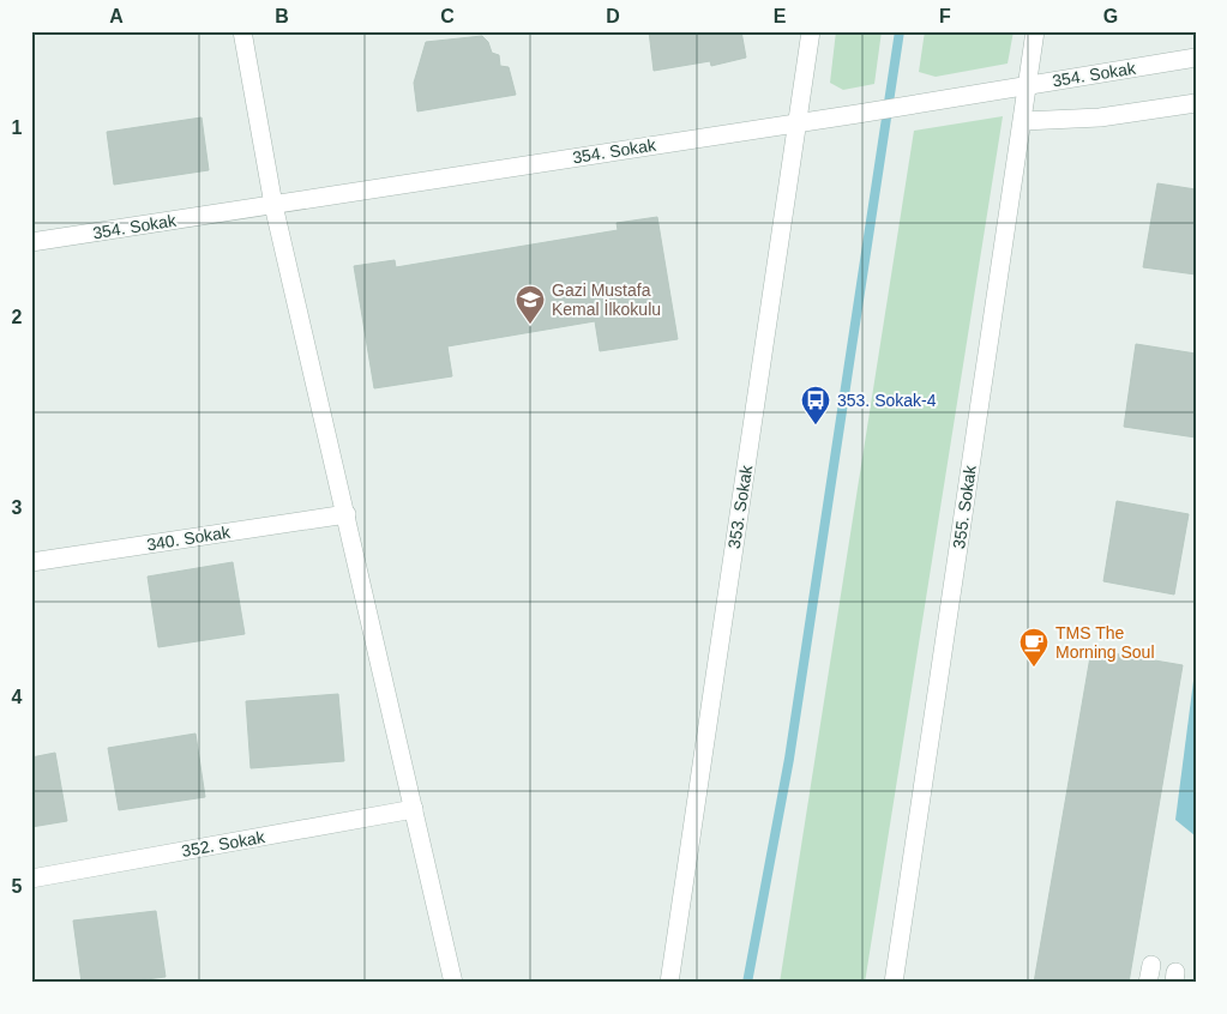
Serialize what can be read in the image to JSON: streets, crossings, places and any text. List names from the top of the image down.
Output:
{
  "streets": {
    "street": [
      "354. Sokak",
      "353. Sokak",
      "355. Sokak",
      "340. Sokak",
      "352. Sokak"
    ]
  },
  "crossings": [
    ["354. Sokak", "353. Sokak"],
    ["354. Sokak", "355. Sokak"]
  ],
  "places": {
    "school or university": ["Gazi Mustafa Kemal İlkokulu"],
    "bus stop": ["353. Sokak-4"],
    "cafe": ["TMS The Morning Soul"]
  },
  "grid": {
    "columns": [
      "A",
      "B",
      "C",
      "D",
      "E",
      "F",
      "G"
    ],
    "rows": [
      "1",
      "2",
      "3",
      "4",
      "5"
    ]
  }
}
